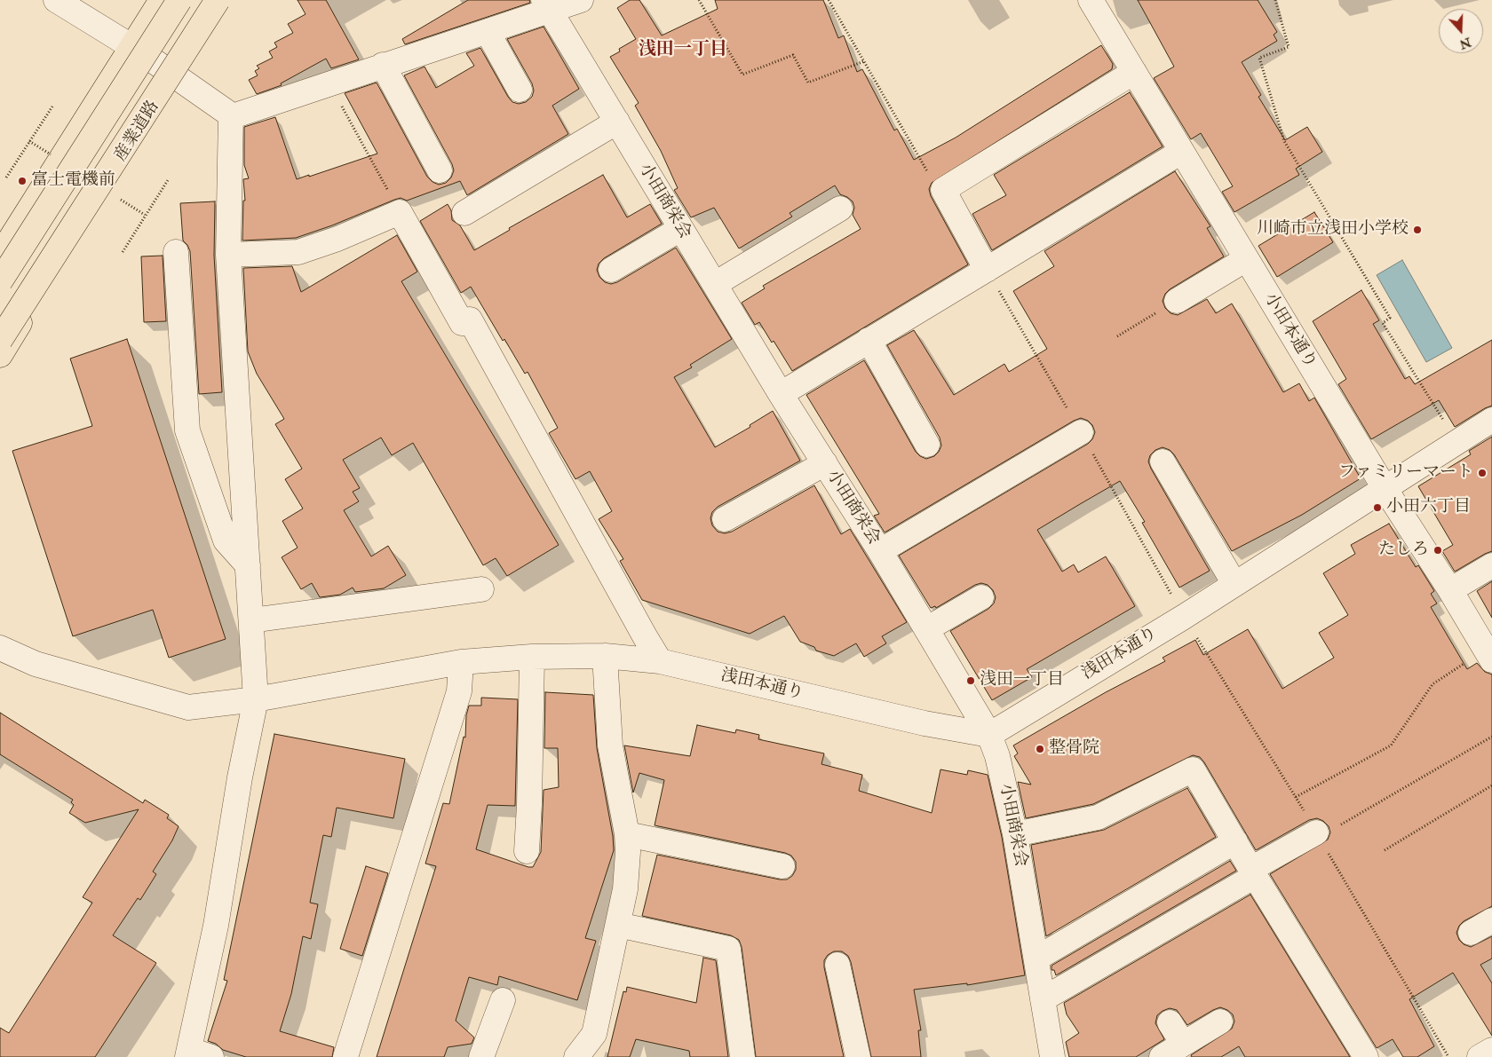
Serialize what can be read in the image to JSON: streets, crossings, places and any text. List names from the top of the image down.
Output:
{
  "streets": {
    "main road": ["産業道路"],
    "street": ["小田商栄会", "小田本通り", "浅田本通り"]
  },
  "crossings": [
    ["小田商栄会", "浅田本通り"],
    ["小田本通り", "浅田本通り"]
  ],
  "districts": ["浅田一丁目"],
  "places": [
    "富士電機前",
    "川崎市立浅田小学校",
    "ファミリーマート",
    "小田六丁目",
    "たしろ",
    "浅田一丁目",
    "整骨院"
  ],
  "north": "bottom"
}
